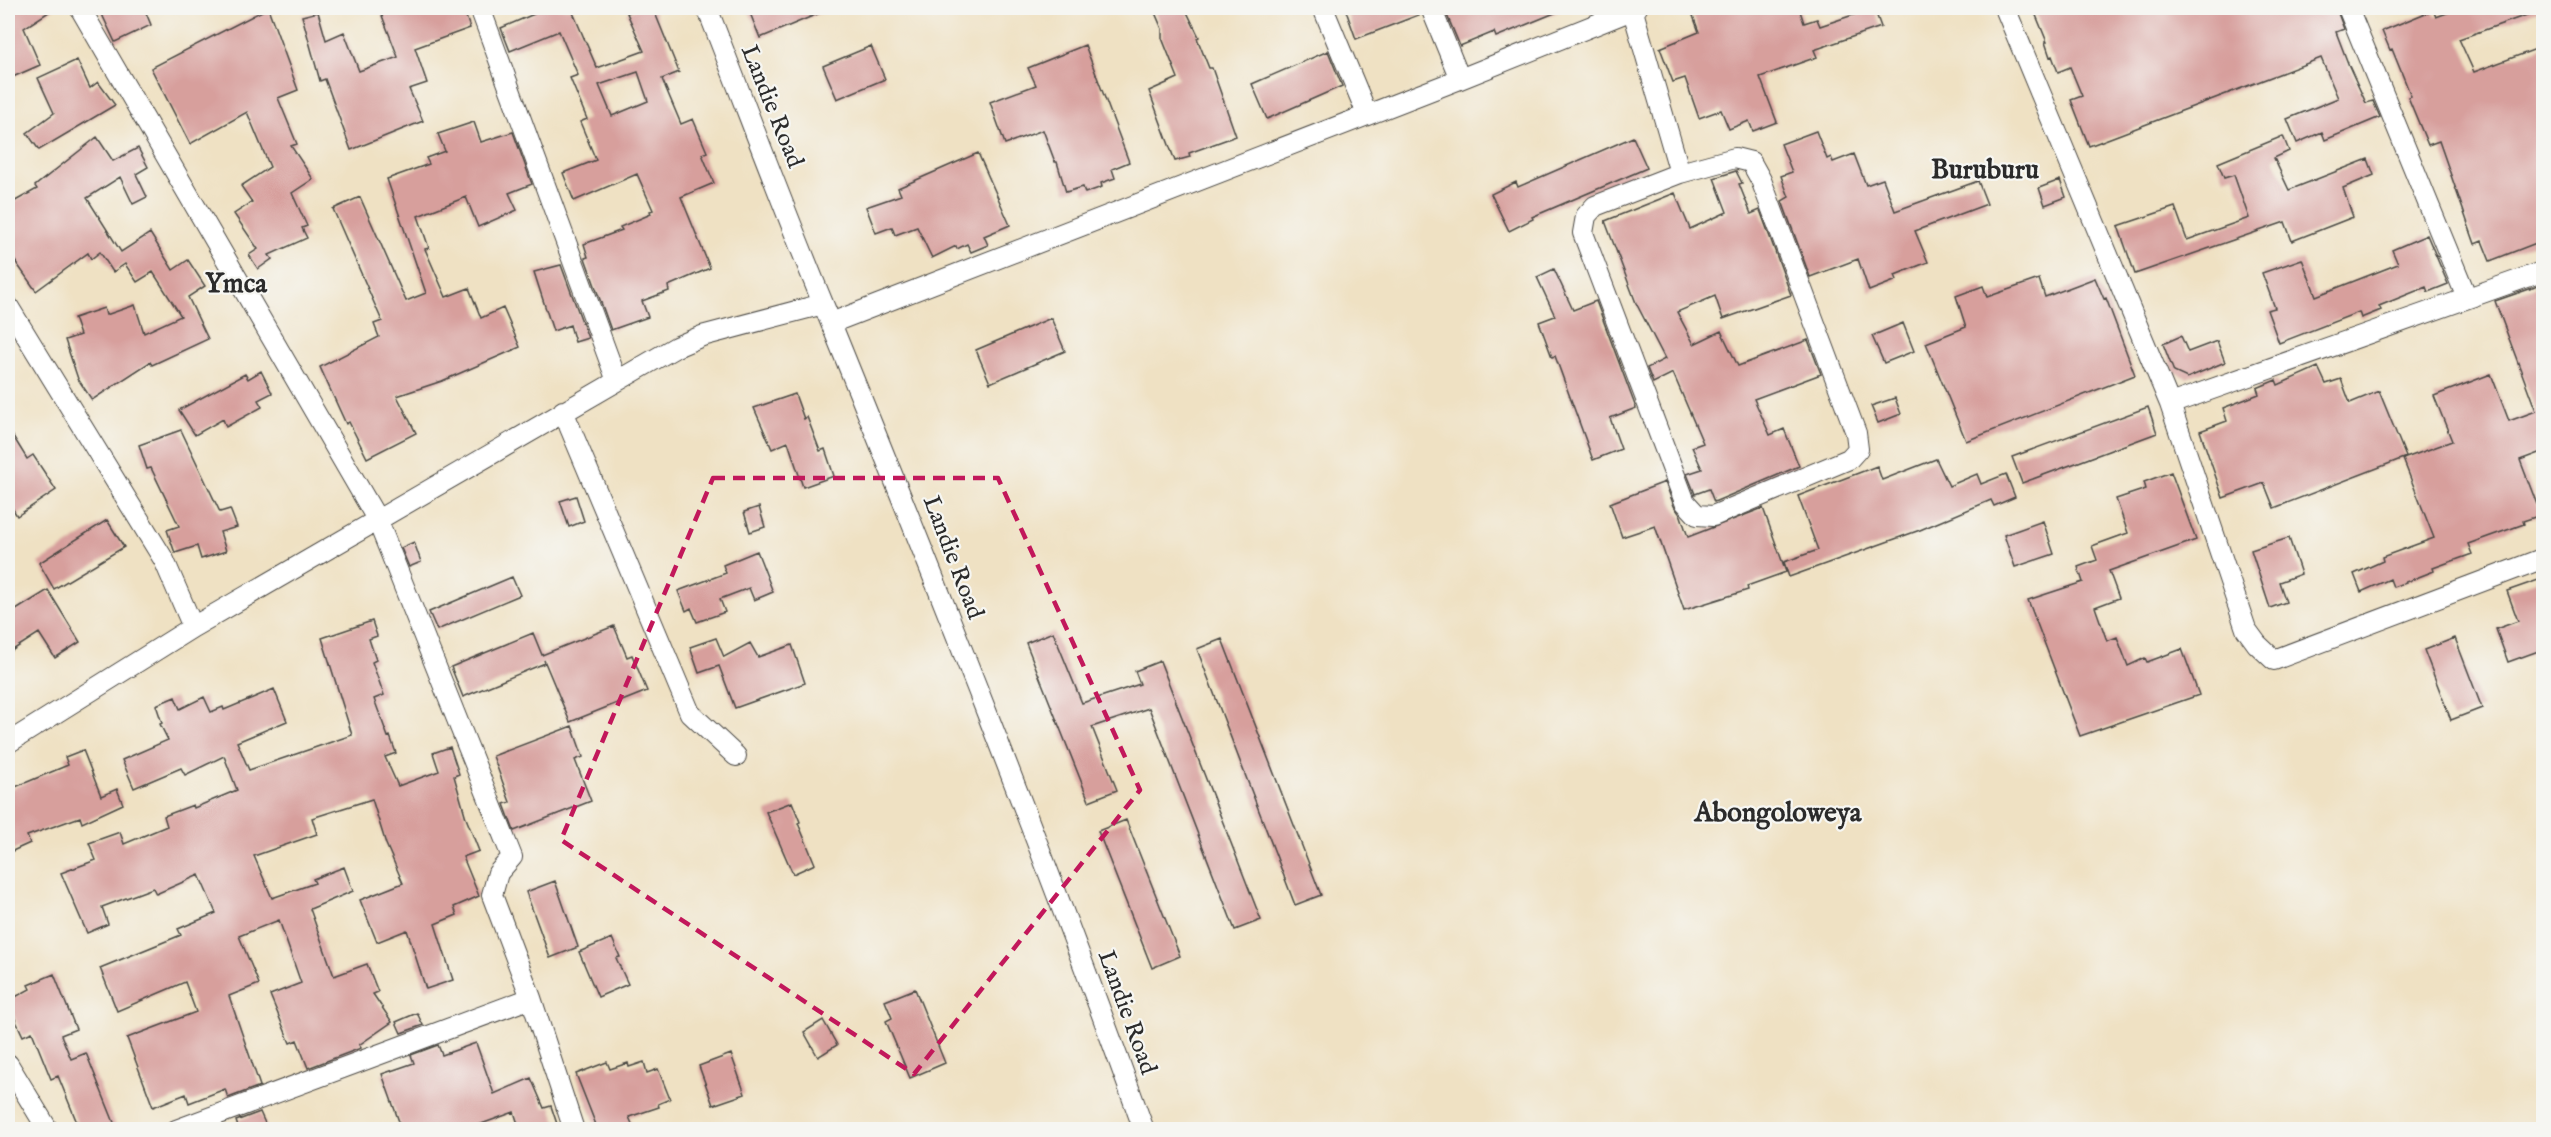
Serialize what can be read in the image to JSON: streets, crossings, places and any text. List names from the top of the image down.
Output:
{
  "streets": {
    "street": ["Landie Road"]
  },
  "districts": ["Buruburu", "Ymca", "Abongoloweya"]
}
